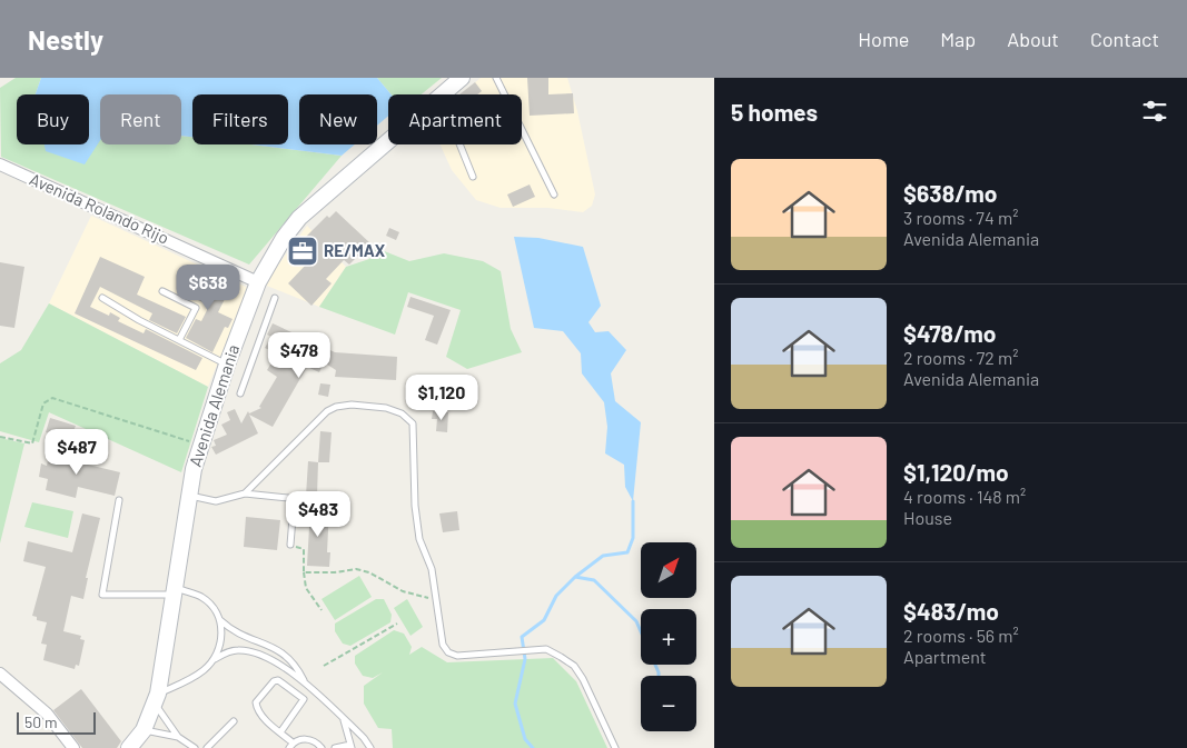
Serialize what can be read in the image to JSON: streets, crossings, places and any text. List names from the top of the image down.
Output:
{
  "streets": {
    "street": ["Avenida Rolando Rijo", "Avenida Alemania"]
  },
  "crossings": [
    ["Avenida Rolando Rijo", "Avenida Alemania"]
  ],
  "places": {
    "office": ["RE/MAX"]
  },
  "scale_bar": "50 m",
  "north": "top right",
  "page": {
    "header": "Nestly",
    "nav": [
      "Home",
      "Map",
      "About",
      "Contact"
    ],
    "heading": "5 homes",
    "chip": [
      "Buy",
      "Rent",
      "Filters",
      "New",
      "Apartment"
    ],
    "list": [
      {
        "name": "$638/mo",
        "note": "3 rooms · 74 m² · Avenida Alemania"
      },
      {
        "name": "$478/mo",
        "note": "2 rooms · 72 m² · Avenida Alemania"
      },
      {
        "name": "$1,120/mo",
        "note": "4 rooms · 148 m² · House"
      },
      {
        "name": "$483/mo",
        "note": "2 rooms · 56 m² · Apartment"
      }
    ],
    "price": [
      "$638",
      "$478",
      "$1,120",
      "$487",
      "$483"
    ],
    "map_buttons": ["+", "−"],
    "scale": "50 m"
  }
}
